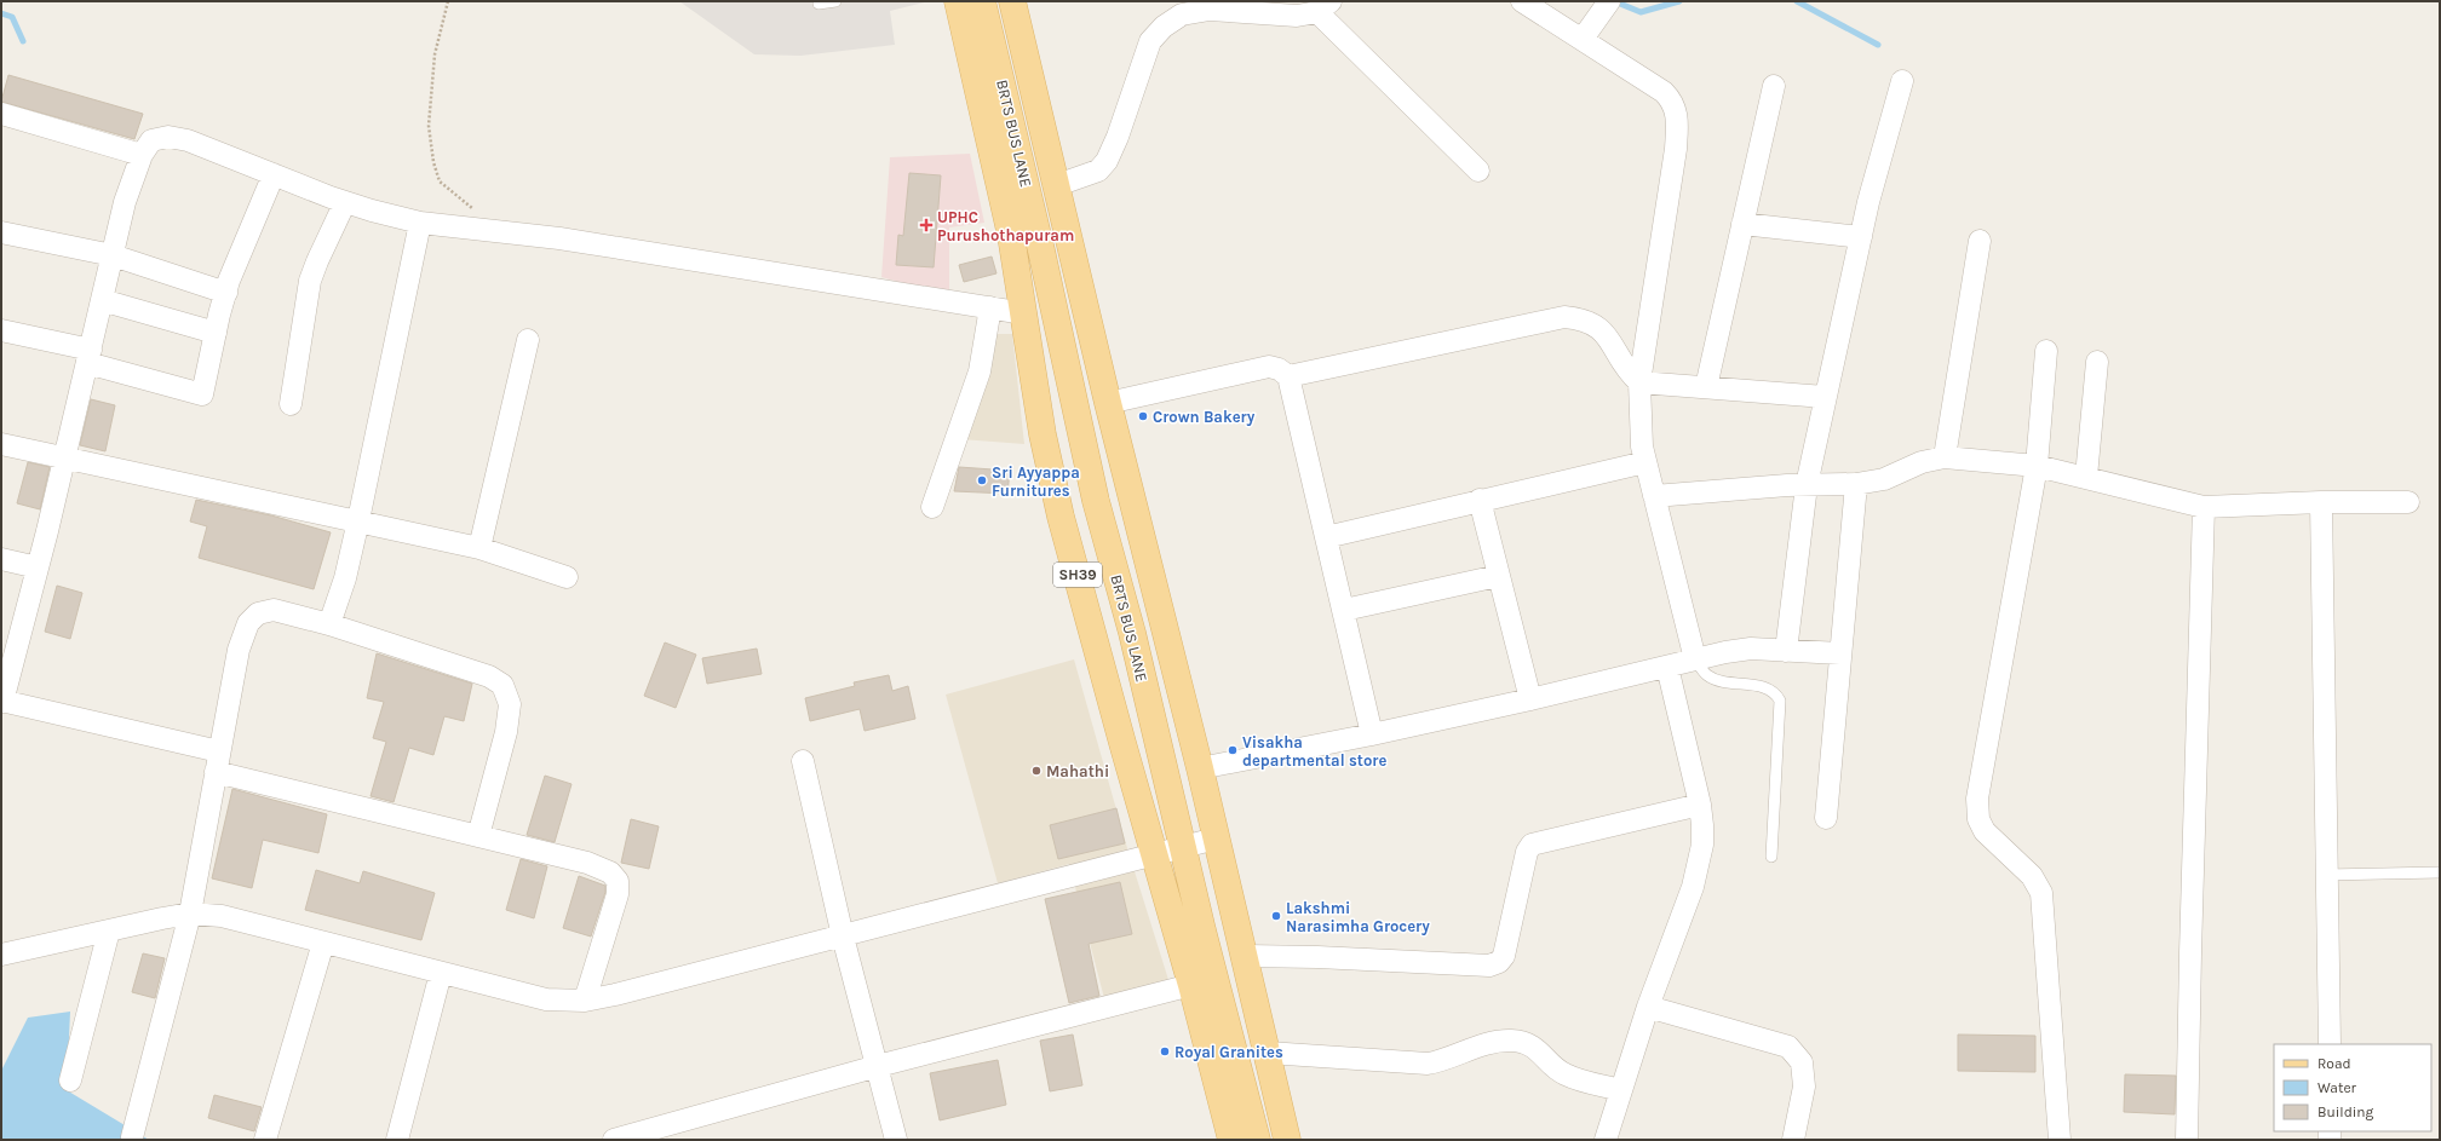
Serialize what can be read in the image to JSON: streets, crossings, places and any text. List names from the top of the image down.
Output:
{
  "streets": {
    "main road": ["BRTS BUS LANE", "SH39"]
  },
  "places": {
    "health": ["UPHC Purushothapuram"],
    "other": [
      "Crown Bakery",
      "Sri Ayyappa Furnitures",
      "Visakha departmental store",
      "Mahathi",
      "Lakshmi Narasimha Grocery",
      "Royal Granites"
    ]
  },
  "legend": ["Road", "Water", "Building"]
}
